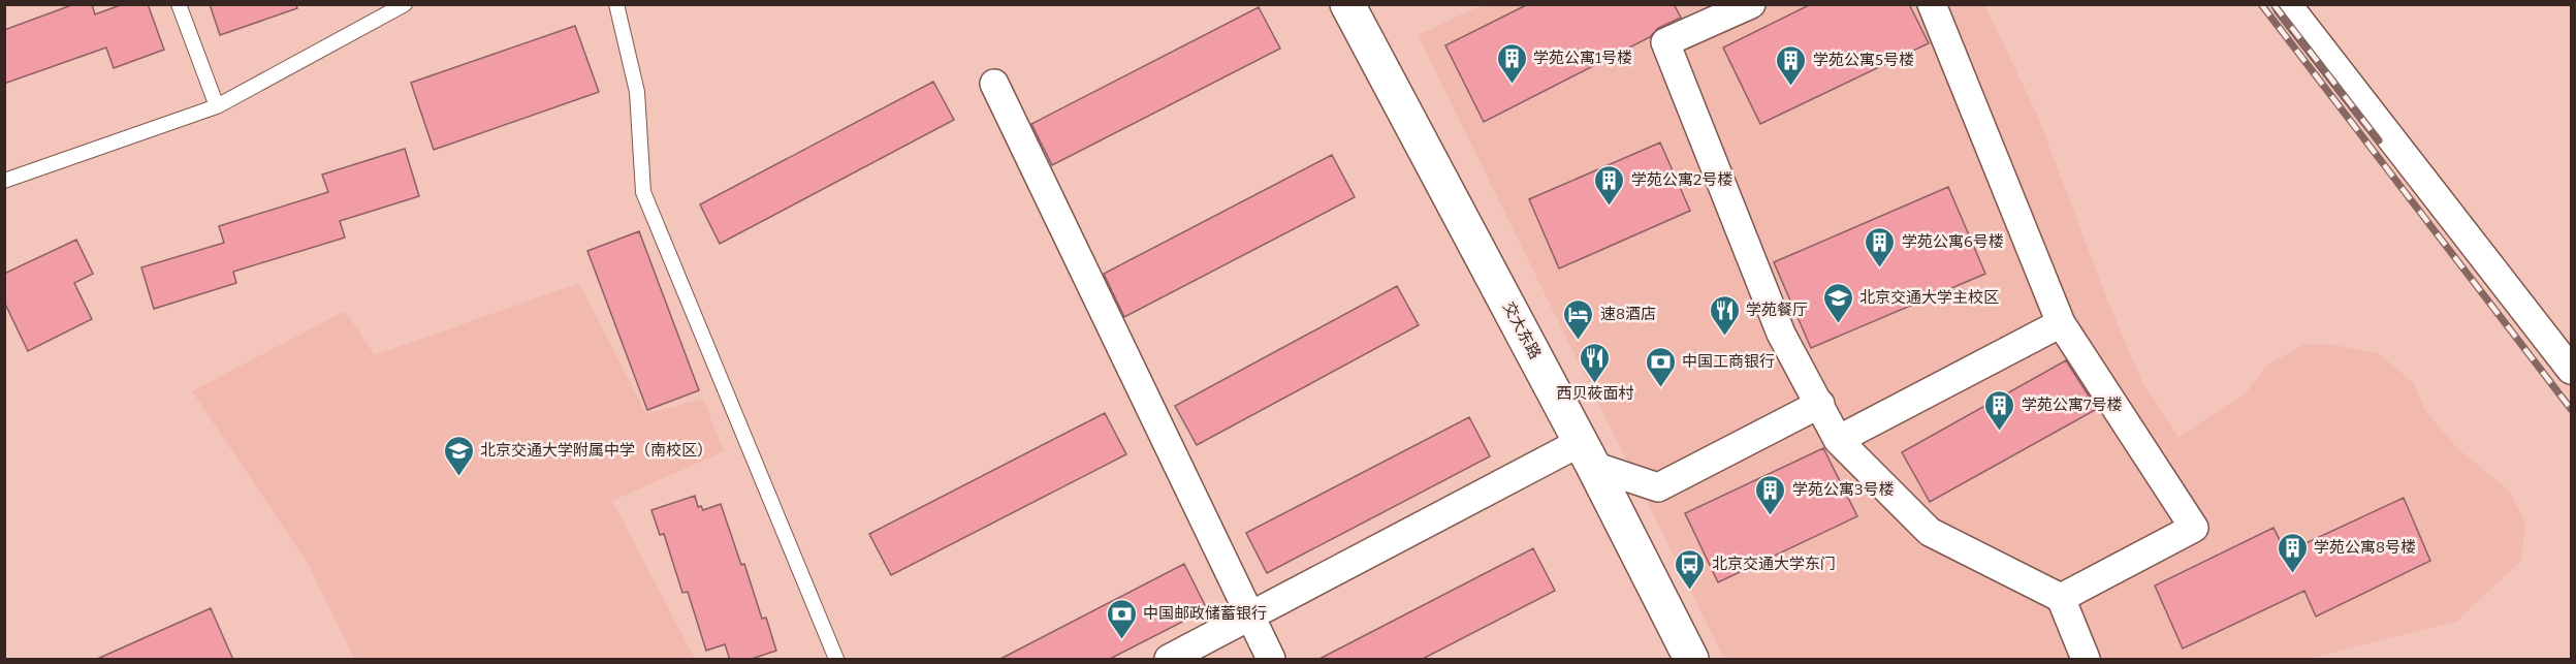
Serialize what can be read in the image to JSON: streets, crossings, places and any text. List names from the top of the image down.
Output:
{
  "streets": {
    "street": ["交大东路"]
  },
  "places": {
    "building": [
      "学苑公寓1号楼",
      "学苑公寓5号楼",
      "学苑公寓2号楼",
      "学苑公寓6号楼",
      "学苑公寓7号楼",
      "学苑公寓3号楼",
      "学苑公寓8号楼"
    ],
    "school or university": ["北京交通大学主校区", "北京交通大学附属中学（南校区）"],
    "restaurant": ["学苑餐厅", "西贝莜面村"],
    "hotel": ["速8酒店"],
    "bank": ["中国工商银行", "中国邮政储蓄银行"],
    "bus stop": ["北京交通大学东门"]
  }
}
